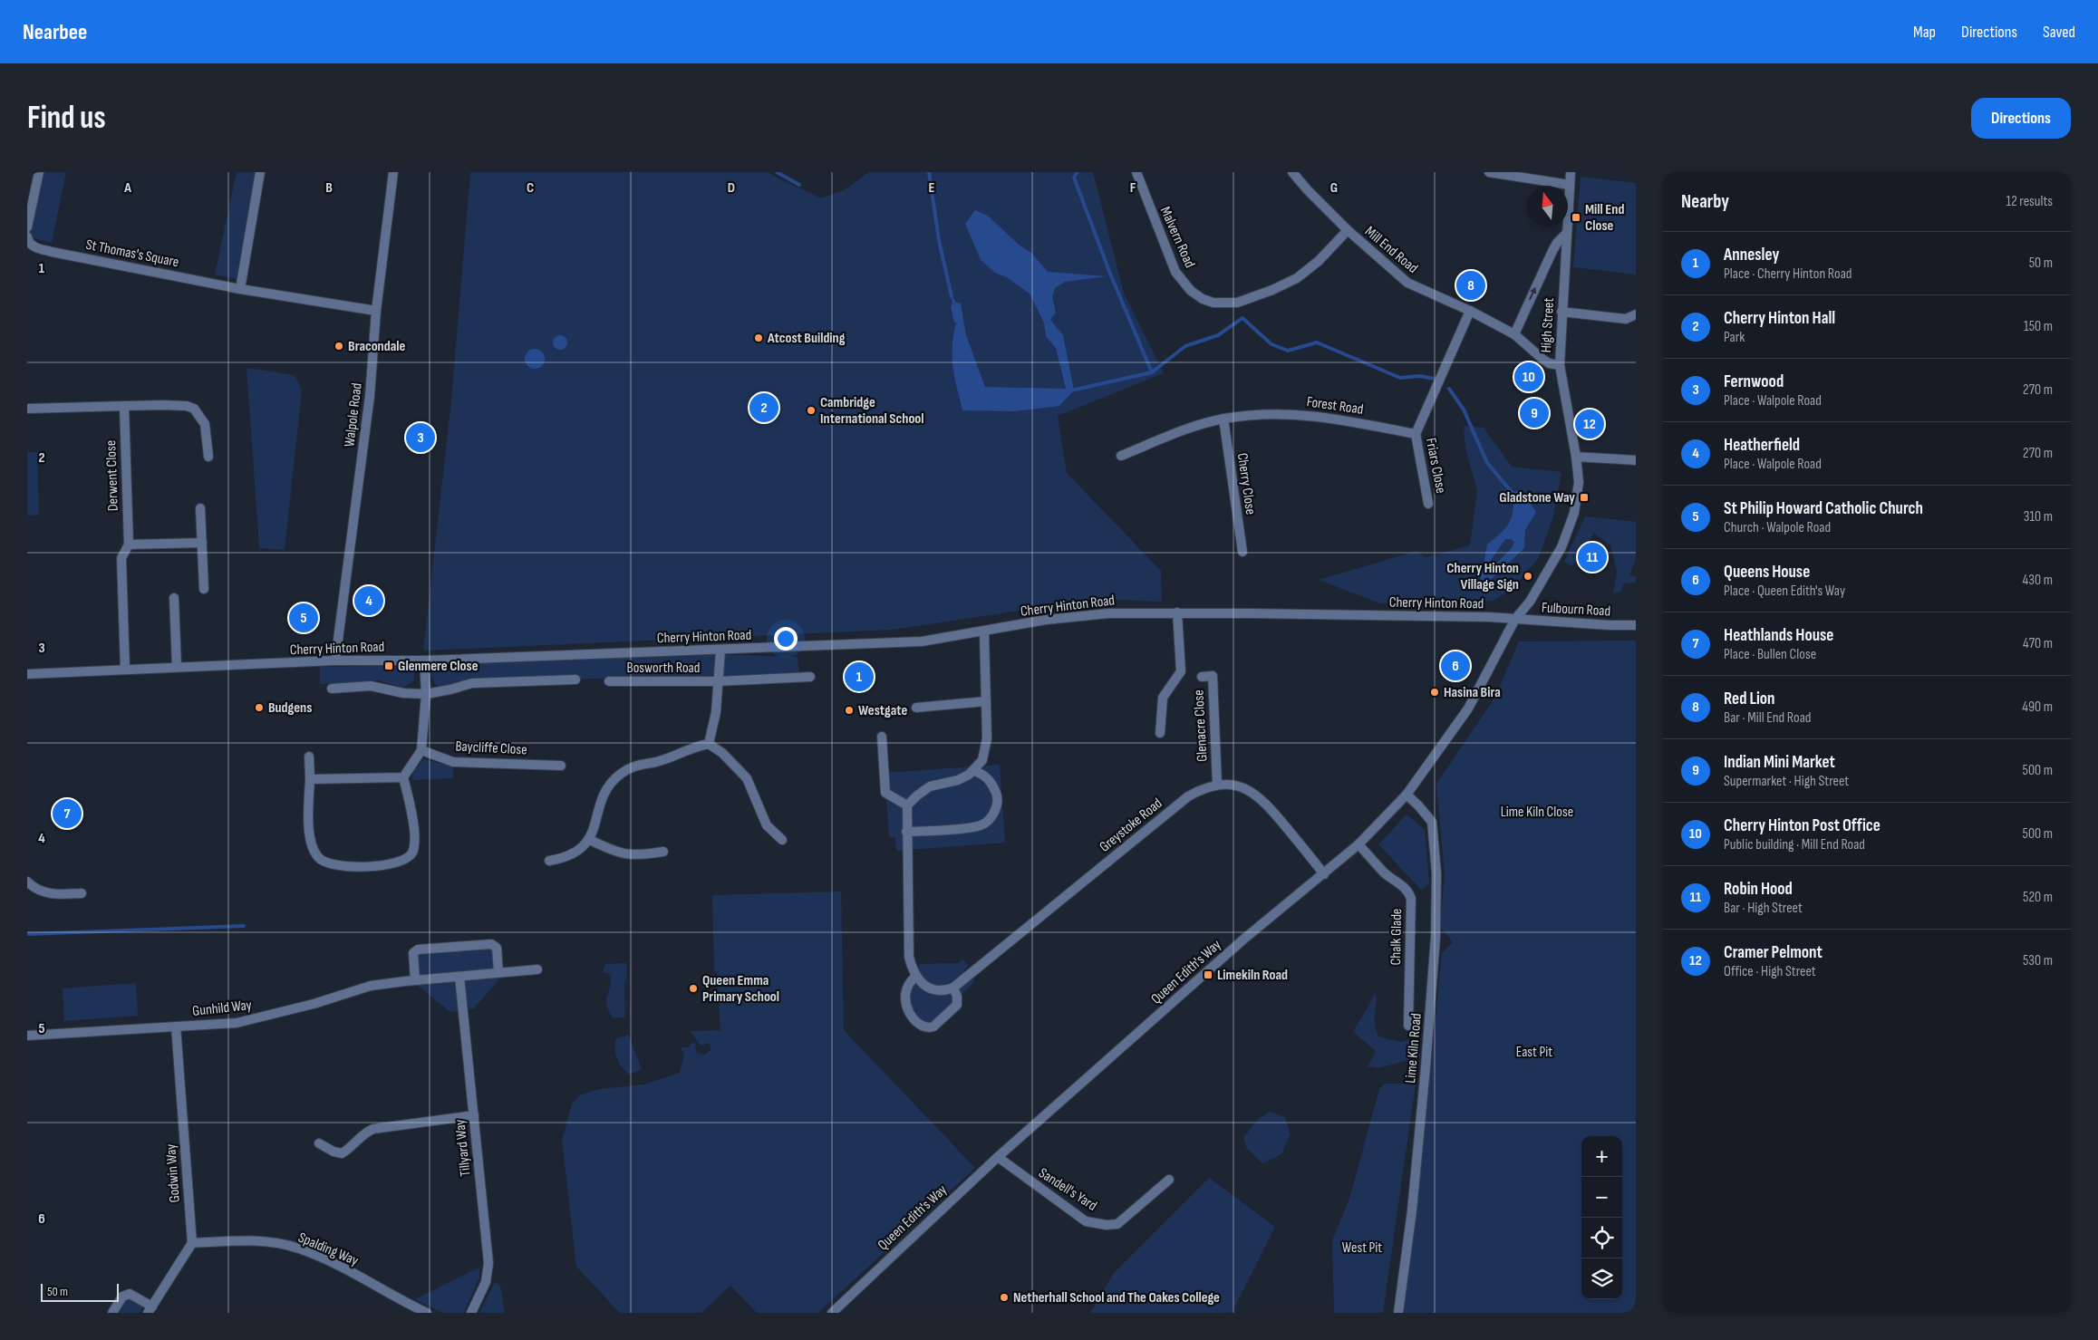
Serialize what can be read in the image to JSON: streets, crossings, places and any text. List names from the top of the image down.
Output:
{
  "streets": {
    "street": [
      "Malvern Road",
      "Mill End Road",
      "St Thomas's Square",
      "High Street",
      "Forest Road",
      "Walpole Road",
      "Friars Close",
      "Derwent Close",
      "Cherry Close",
      "Cherry Hinton Road",
      "Fulbourn Road",
      "Bosworth Road",
      "Glenacre Close",
      "Baycliffe Close",
      "Greystoke Road",
      "Chalk Glade",
      "Queen Edith's Way",
      "Gunhild Way",
      "Lime Kiln Road",
      "Tillyard Way",
      "Godwin Way",
      "Sandell's Yard",
      "Spalding Way"
    ]
  },
  "crossings": [
    ["Malvern Road", "Mill End Road"],
    ["Mill End Road", "High Street"],
    ["St Thomas's Square", "Walpole Road"],
    ["High Street", "Cherry Hinton Road"],
    ["High Street", "Fulbourn Road"],
    ["High Street", "Queen Edith's Way"],
    ["Forest Road", "Friars Close"],
    ["Forest Road", "Cherry Close"],
    ["Walpole Road", "Cherry Hinton Road"],
    ["Derwent Close", "Cherry Hinton Road"],
    ["Cherry Hinton Road", "Fulbourn Road"],
    ["Cherry Hinton Road", "Bosworth Road"],
    ["Cherry Hinton Road", "Queen Edith's Way"],
    ["Fulbourn Road", "Queen Edith's Way"],
    ["Glenacre Close", "Greystoke Road"],
    ["Greystoke Road", "Queen Edith's Way"],
    ["Chalk Glade", "Queen Edith's Way"],
    ["Queen Edith's Way", "Lime Kiln Road"],
    ["Queen Edith's Way", "Sandell's Yard"],
    ["Gunhild Way", "Tillyard Way"],
    ["Gunhild Way", "Godwin Way"],
    ["Godwin Way", "Spalding Way"]
  ],
  "parks": ["Lime Kiln Close", "East Pit", "West Pit"],
  "places": {
    "transit": [
      "Mill End Close",
      "Gladstone Way",
      "Glenmere Close",
      "Limekiln Road"
    ],
    "other": [
      "Atcost Building",
      "Bracondale",
      "Cambridge International School",
      "Cherry Hinton Village Sign",
      "Hasina Bira",
      "Budgens",
      "Westgate",
      "Queen Emma Primary School",
      "Netherhall School and The Oakes College"
    ]
  },
  "scale_bar": "50 m",
  "north": "top",
  "page": {
    "header": "Nearbee",
    "nav": ["Map", "Directions", "Saved"],
    "buttons": "Directions",
    "title": "Find us",
    "heading": ["Nearby", "12 results"],
    "list": [
      {
        "mark": "1",
        "name": "Annesley",
        "note": "Place · Cherry Hinton Road",
        "value": "50 m"
      },
      {
        "mark": "2",
        "name": "Cherry Hinton Hall",
        "note": "Park",
        "value": "150 m"
      },
      {
        "mark": "3",
        "name": "Fernwood",
        "note": "Place · Walpole Road",
        "value": "270 m"
      },
      {
        "mark": "4",
        "name": "Heatherfield",
        "note": "Place · Walpole Road",
        "value": "270 m"
      },
      {
        "mark": "5",
        "name": "St Philip Howard Catholic Church",
        "note": "Church · Walpole Road",
        "value": "310 m"
      },
      {
        "mark": "6",
        "name": "Queens House",
        "note": "Place · Queen Edith's Way",
        "value": "430 m"
      },
      {
        "mark": "7",
        "name": "Heathlands House",
        "note": "Place · Bullen Close",
        "value": "470 m"
      },
      {
        "mark": "8",
        "name": "Red Lion",
        "note": "Bar · Mill End Road",
        "value": "490 m"
      },
      {
        "mark": "9",
        "name": "Indian Mini Market",
        "note": "Supermarket · High Street",
        "value": "500 m"
      },
      {
        "mark": "10",
        "name": "Cherry Hinton Post Office",
        "note": "Public building · Mill End Road",
        "value": "500 m"
      },
      {
        "mark": "11",
        "name": "Robin Hood",
        "note": "Bar · High Street",
        "value": "520 m"
      },
      {
        "mark": "12",
        "name": "Cramer Pelmont",
        "note": "Office · High Street",
        "value": "530 m"
      }
    ],
    "pins": [
      "8",
      "10",
      "2",
      "9",
      "12",
      "3",
      "11",
      "4",
      "5",
      "6",
      "1",
      "7"
    ],
    "map_buttons": ["+", "−"],
    "scale": "50 m"
  },
  "grid": {
    "columns": [
      "A",
      "B",
      "C",
      "D",
      "E",
      "F",
      "G"
    ],
    "rows": [
      "1",
      "2",
      "3",
      "4",
      "5",
      "6"
    ]
  }
}
